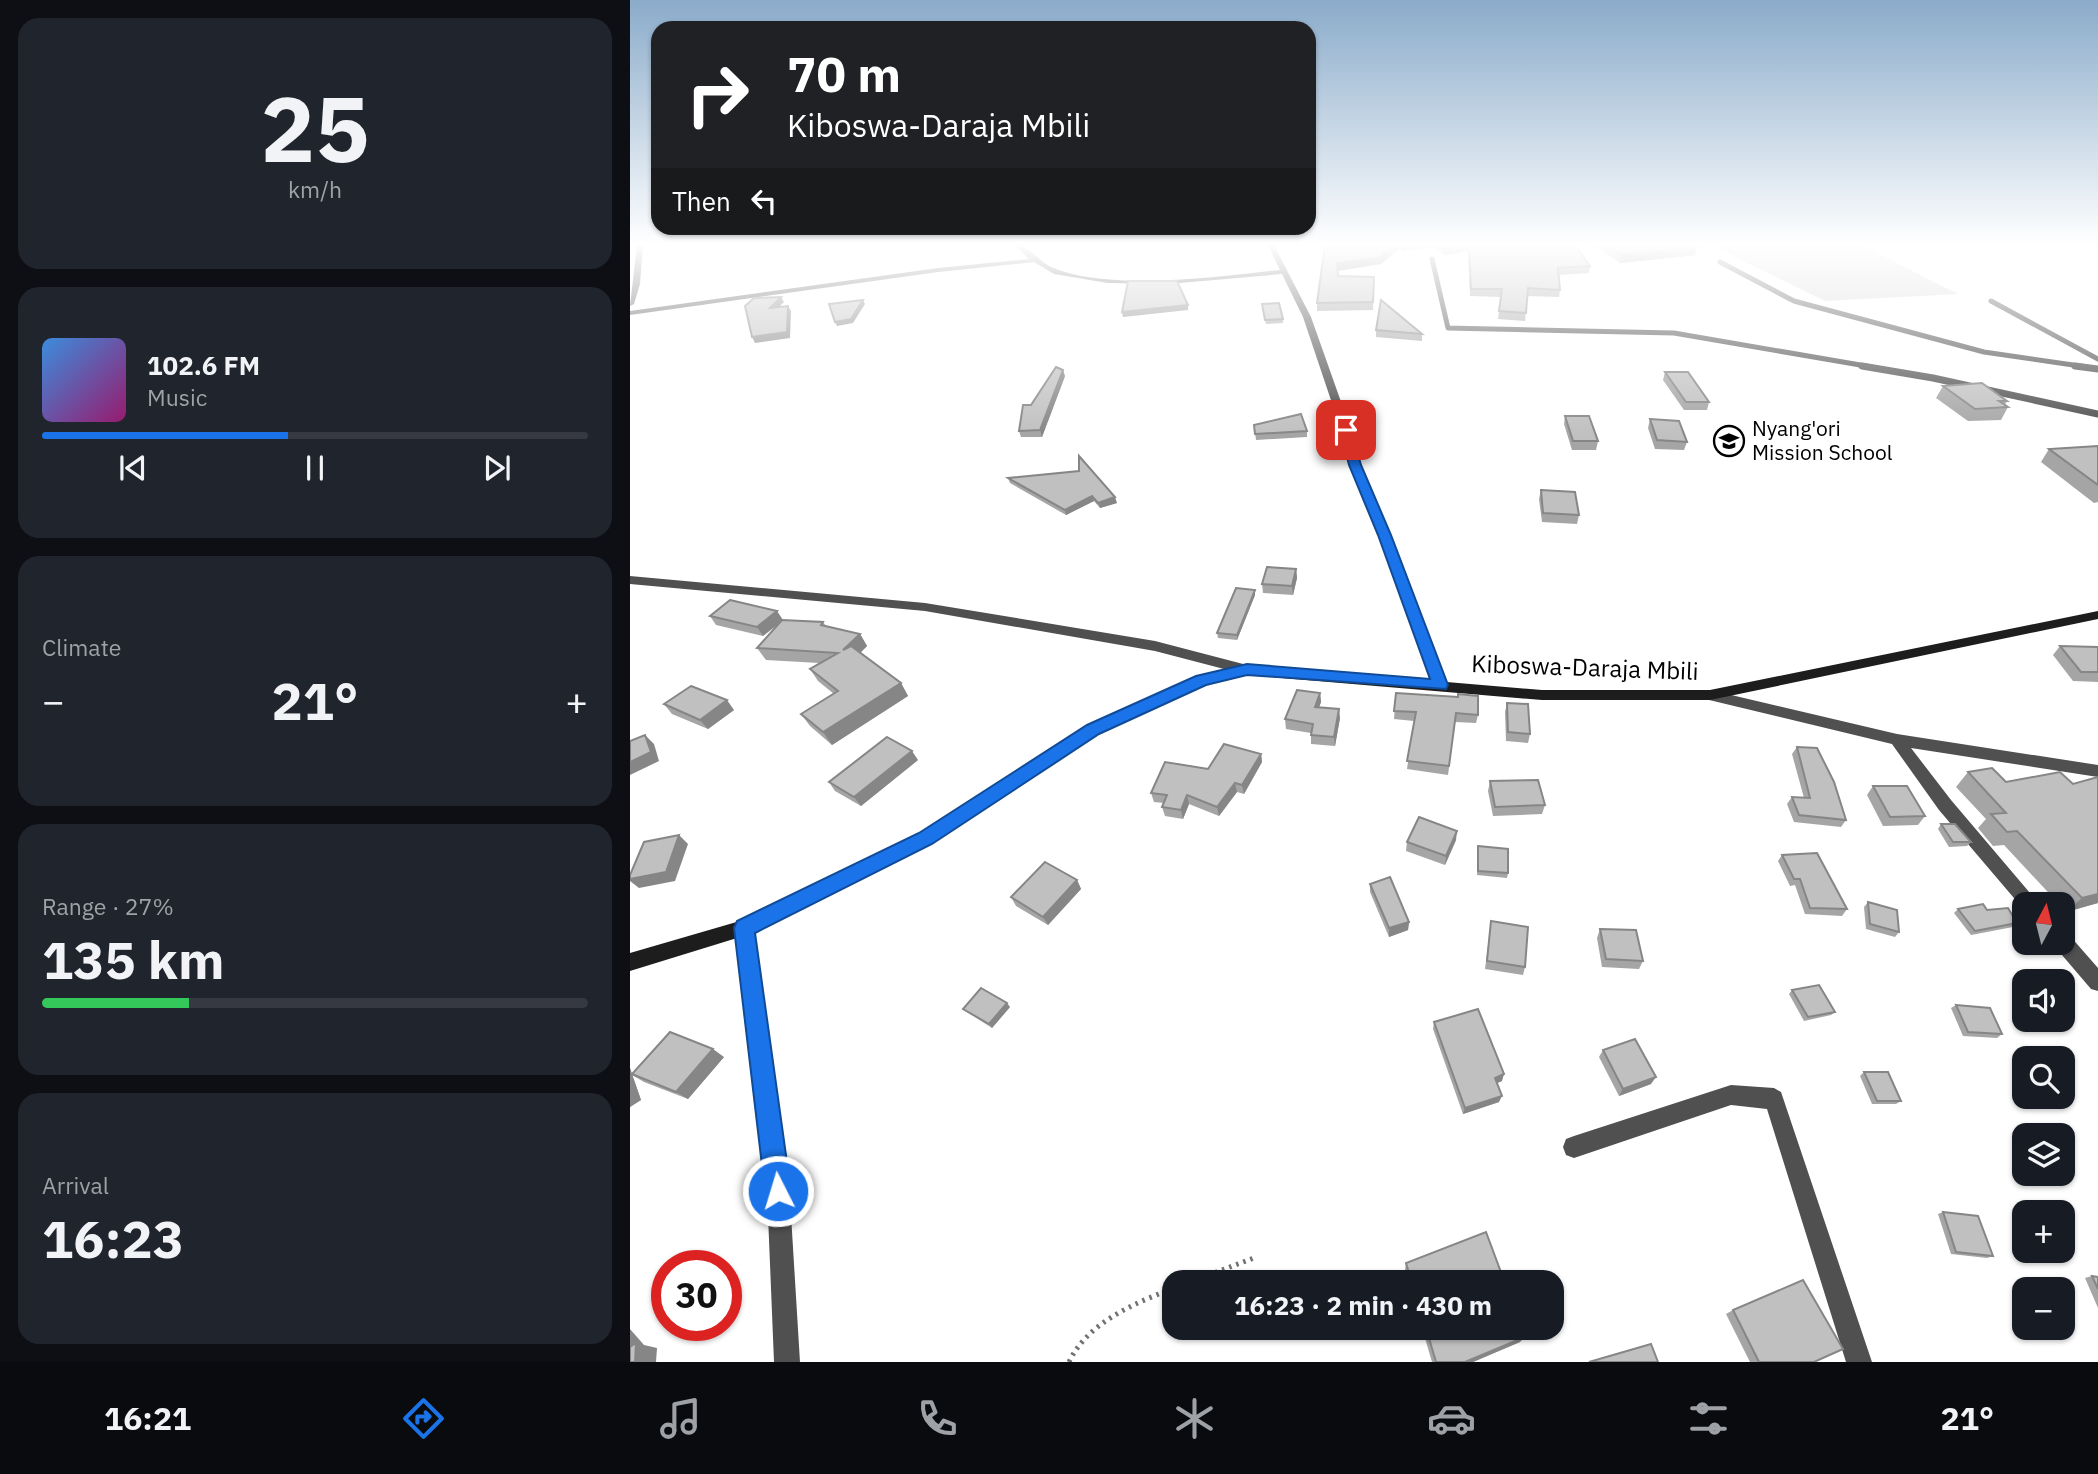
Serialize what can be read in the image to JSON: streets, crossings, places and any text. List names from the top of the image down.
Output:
{
  "streets": {
    "main road": ["Kiboswa-Daraja Mbili"]
  },
  "places": {
    "school or university": ["Nyang'ori Mission School"]
  },
  "north": "top",
  "page": {
    "tile": [
      ["25", "km/h"],
      "Climate",
      ["Range · 27%", "135 km"],
      ["Arrival", "16:23"]
    ],
    "turn": ["70 m", "Kiboswa-Daraja Mbili"],
    "then": "Then",
    "song": ["102.6 FM", "Music"],
    "heat": ["−", "21°", "+"],
    "map_buttons": ["+", "−"],
    "limit": "30",
    "trip": "16:23 · 2 min · 430 m",
    "tabs": ["16:21", "21°"]
  }
}
